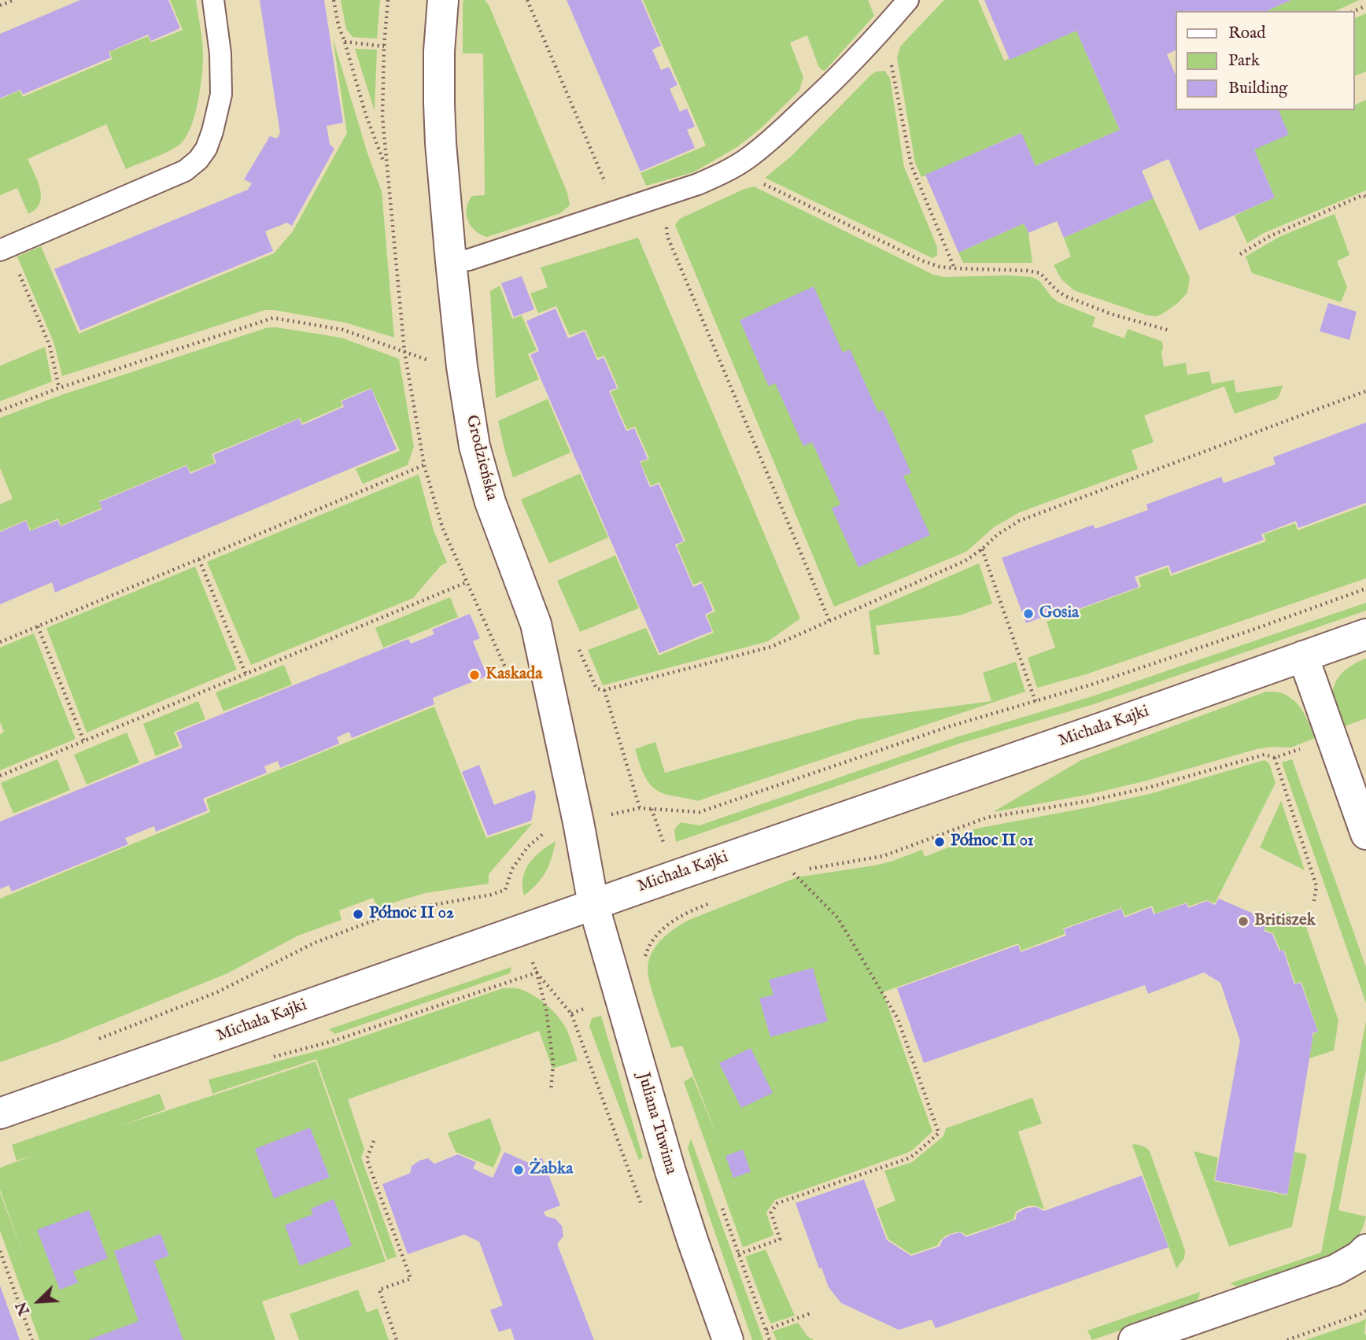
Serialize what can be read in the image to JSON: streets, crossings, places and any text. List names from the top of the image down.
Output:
{
  "streets": {
    "street": ["Grodzieńska", "Michała Kajki", "Juliana Tuwima"]
  },
  "crossings": [
    ["Grodzieńska", "Michała Kajki"],
    ["Grodzieńska", "Juliana Tuwima"],
    ["Michała Kajki", "Juliana Tuwima"]
  ],
  "places": [
    "Gosia",
    "Kaskada",
    "Północ II 01",
    "Północ II 02",
    "Britiszek",
    "Żabka"
  ],
  "legend": ["Road", "Park", "Building"],
  "north": "bottom left"
}
